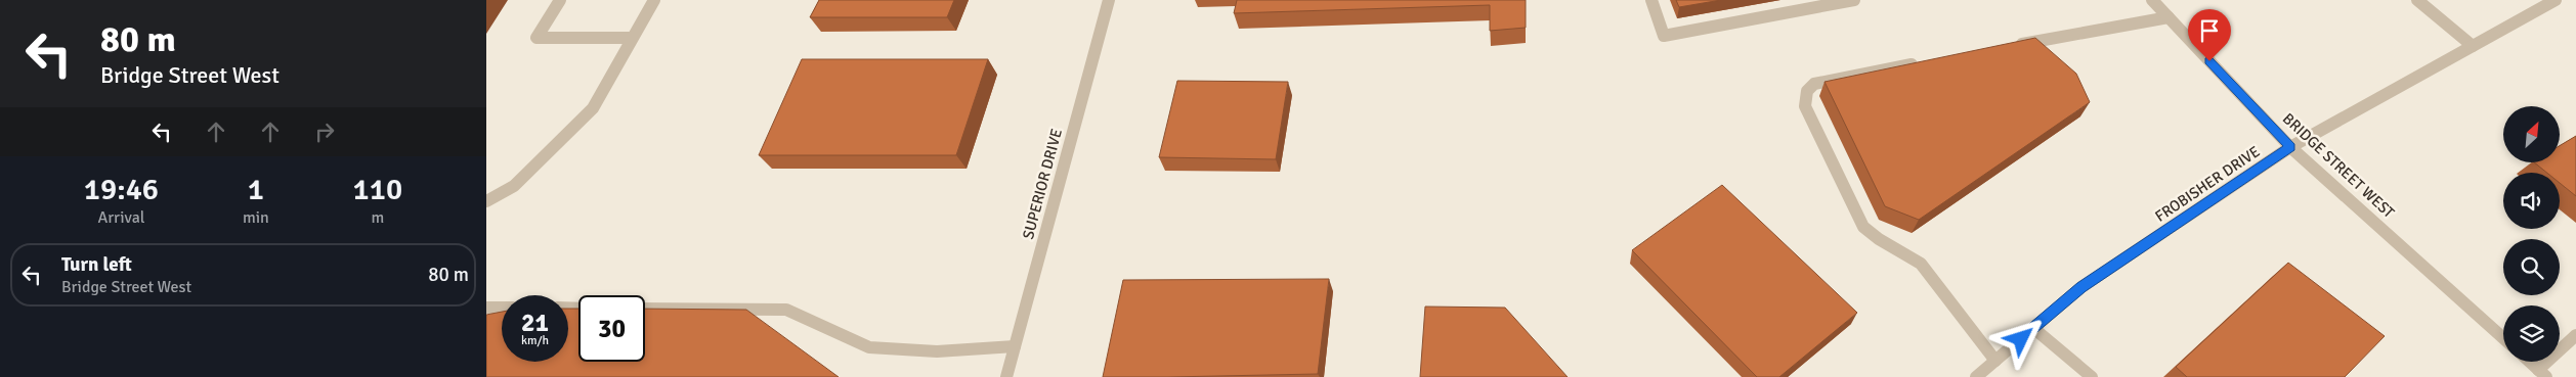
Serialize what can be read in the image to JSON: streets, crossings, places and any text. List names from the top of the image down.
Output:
{
  "streets": {
    "street": ["BRIDGE STREET WEST", "SUPERIOR DRIVE", "FROBISHER DRIVE"]
  },
  "crossings": [
    ["BRIDGE STREET WEST", "FROBISHER DRIVE"]
  ],
  "north": "top right",
  "page": {
    "turn": ["80 m", "Bridge Street West"],
    "eta": [
      "19:46",
      "Arrival",
      "1",
      "min",
      "110",
      "m"
    ],
    "list": [
      {
        "name": "Turn left",
        "note": "Bridge Street West",
        "value": "80 m"
      }
    ],
    "speed": "21 km/h",
    "limit": "30"
  }
}
